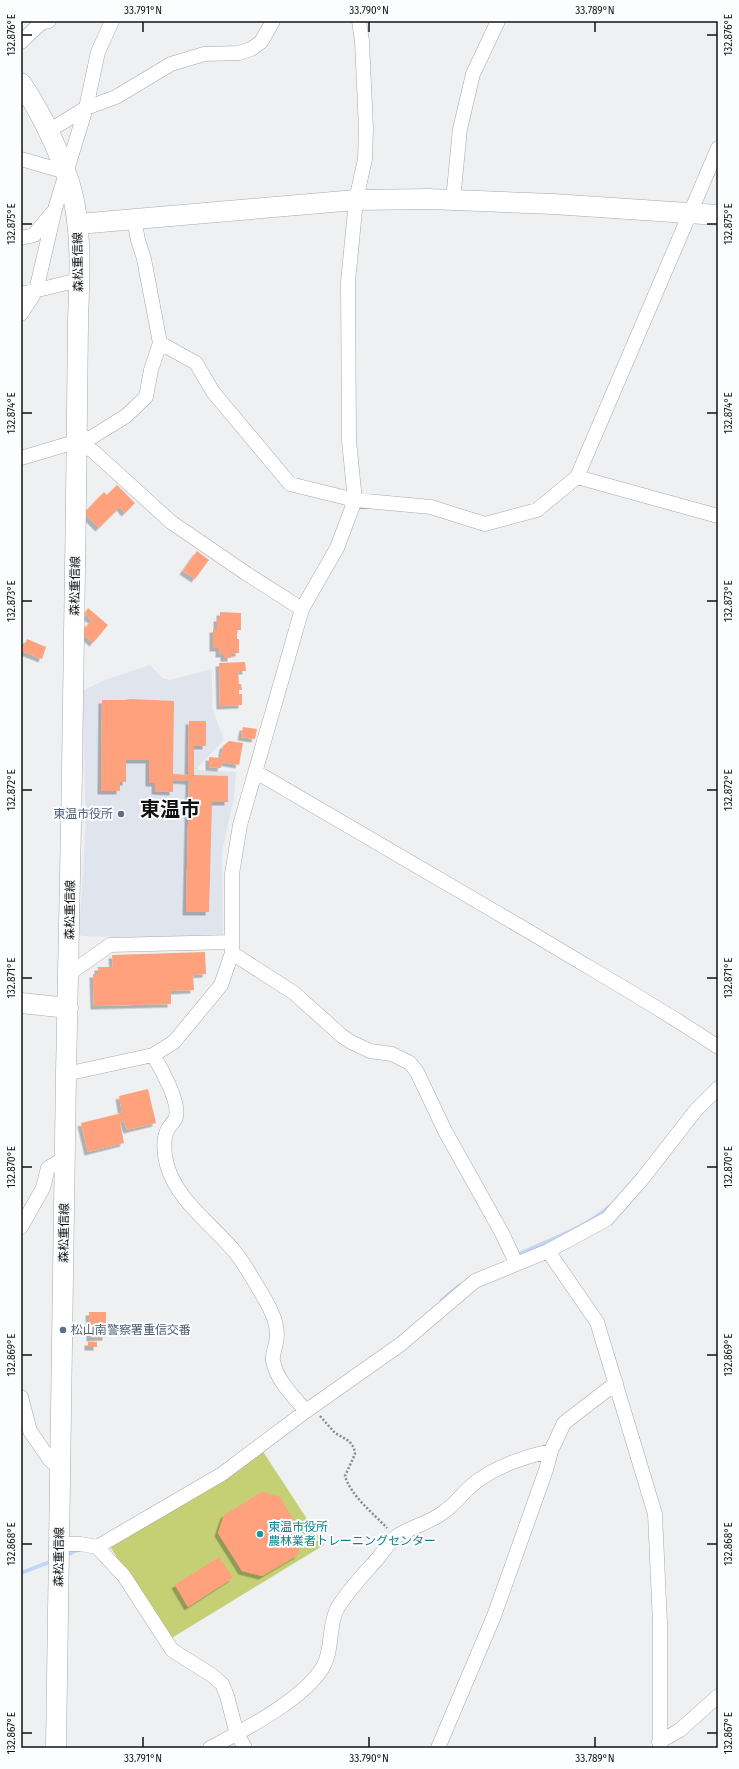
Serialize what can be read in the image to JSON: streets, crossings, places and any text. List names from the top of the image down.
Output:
{
  "streets": {
    "main road": ["森松重信線"]
  },
  "districts": ["東温市"],
  "places": ["東温市役所", "松山南警察署重信交番", "東温市役所 農林業者トレーニングセンター"],
  "coordinates": [
    "33.791°N",
    "33.790°N",
    "33.789°N",
    "132.876°E",
    "132.875°E",
    "132.874°E",
    "132.873°E",
    "132.872°E",
    "132.871°E",
    "132.870°E",
    "132.869°E",
    "132.868°E",
    "132.867°E"
  ]
}
